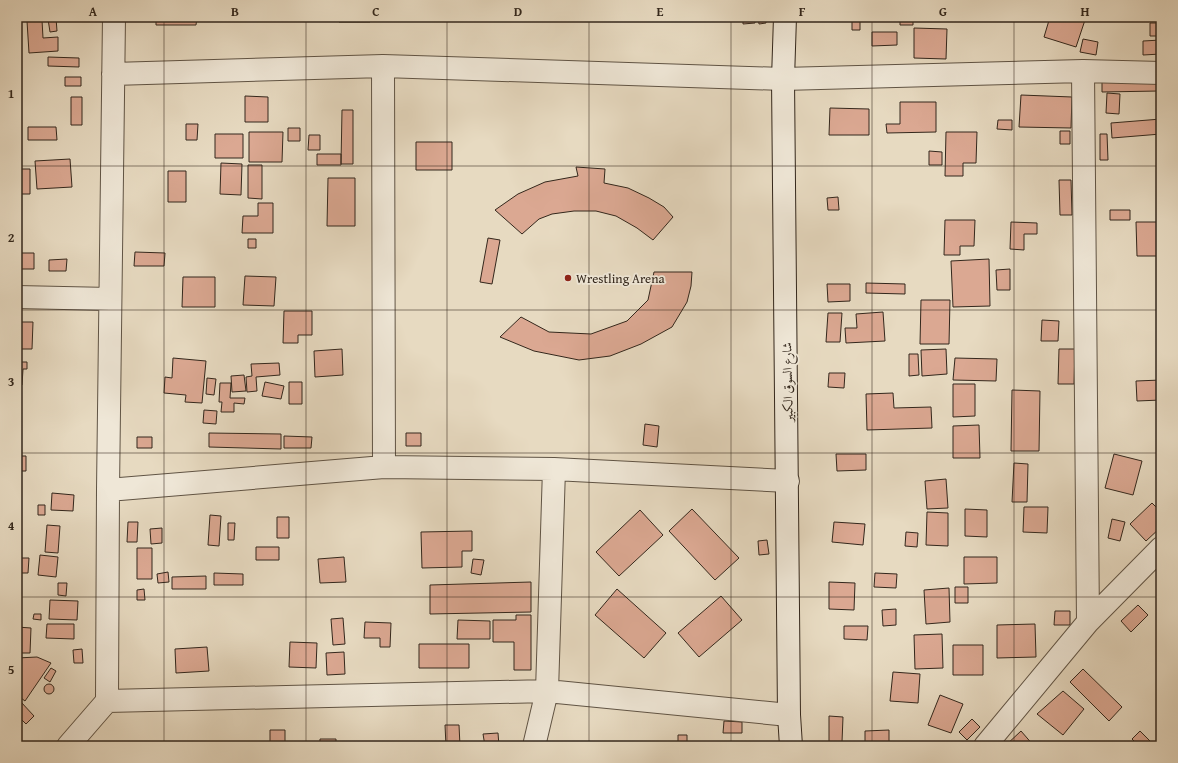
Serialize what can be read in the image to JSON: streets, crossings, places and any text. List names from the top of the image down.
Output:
{
  "streets": {
    "street": ["شارع السوق الكبير"]
  },
  "places": ["Wrestling Arena"],
  "grid": {
    "columns": [
      "A",
      "B",
      "C",
      "D",
      "E",
      "F",
      "G",
      "H"
    ],
    "rows": [
      "1",
      "2",
      "3",
      "4",
      "5"
    ]
  }
}
